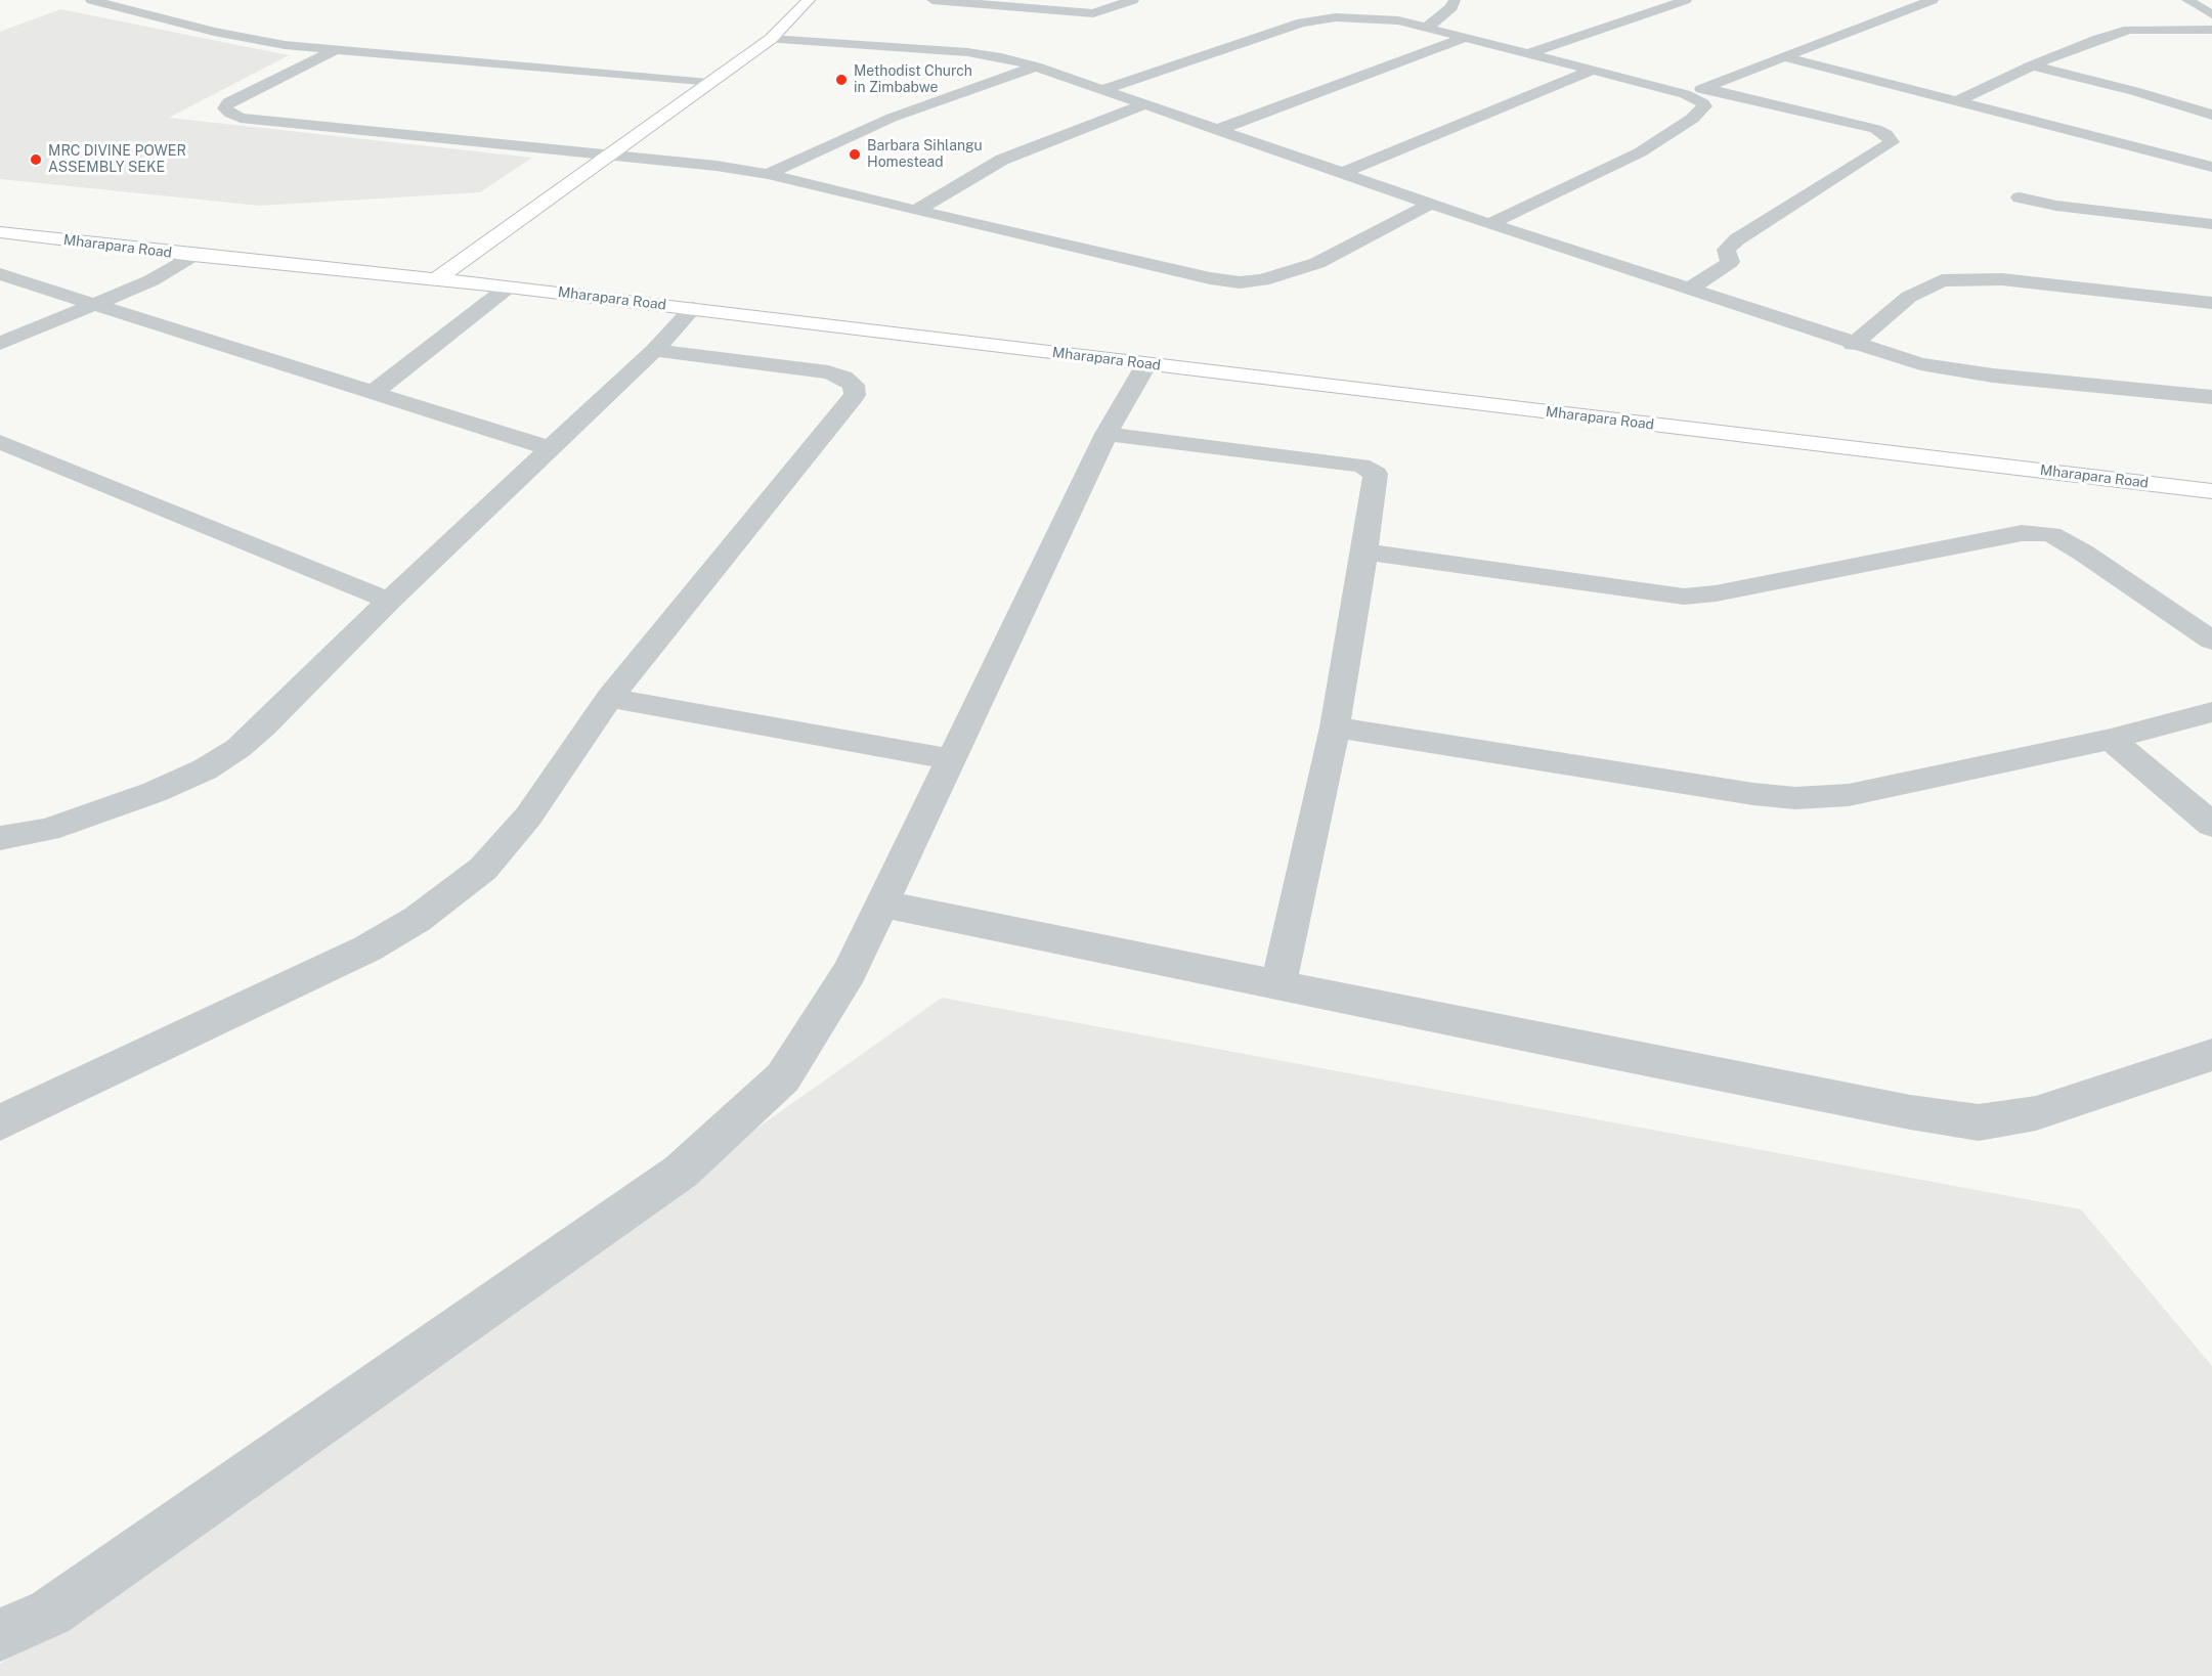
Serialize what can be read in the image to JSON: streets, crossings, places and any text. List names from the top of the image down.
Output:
{
  "streets": {
    "main road": ["Mharapara Road"]
  },
  "places": ["Methodist Church in Zimbabwe", "Barbara Sihlangu Homestead", "MRC DIVINE POWER ASSEMBLY SEKE"]
}
